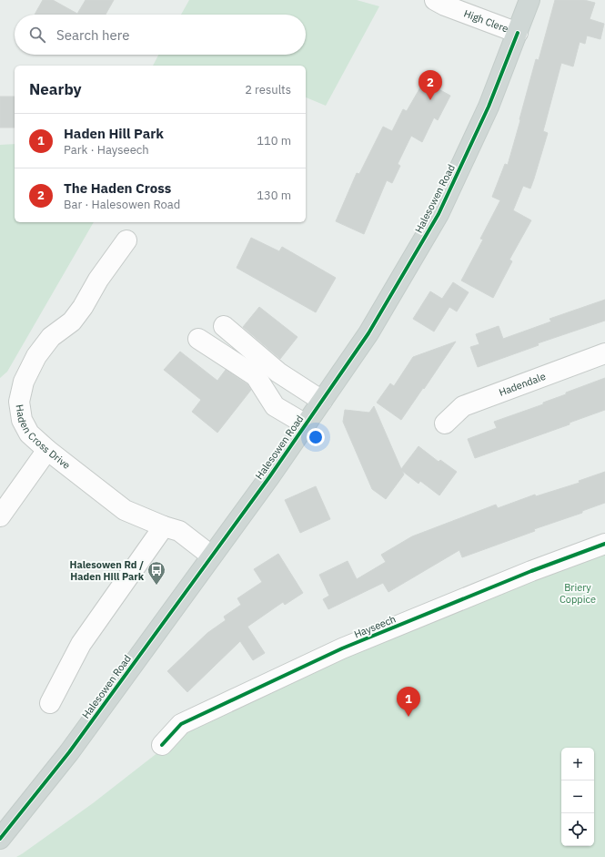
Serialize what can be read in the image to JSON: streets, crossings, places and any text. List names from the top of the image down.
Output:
{
  "streets": {
    "main road": ["Halesowen Road"],
    "street": [
      "High Clere",
      "Hadendale",
      "Haden Cross Drive",
      "Hayseech"
    ]
  },
  "crossings": [
    ["High Clere", "Halesowen Road"],
    ["Halesowen Road", "Haden Cross Drive"]
  ],
  "parks": ["Briery Coppice"],
  "places": {
    "bus stop": ["Halesowen Rd / Haden Hill Park"]
  },
  "page": {
    "search": "Search here",
    "heading": ["Nearby", "2 results"],
    "pins": ["2", "1"],
    "list": [
      {
        "mark": "1",
        "name": "Haden Hill Park",
        "note": "Park · Hayseech",
        "value": "110 m"
      },
      {
        "mark": "2",
        "name": "The Haden Cross",
        "note": "Bar · Halesowen Road",
        "value": "130 m"
      }
    ],
    "map_buttons": ["+", "−"]
  }
}
